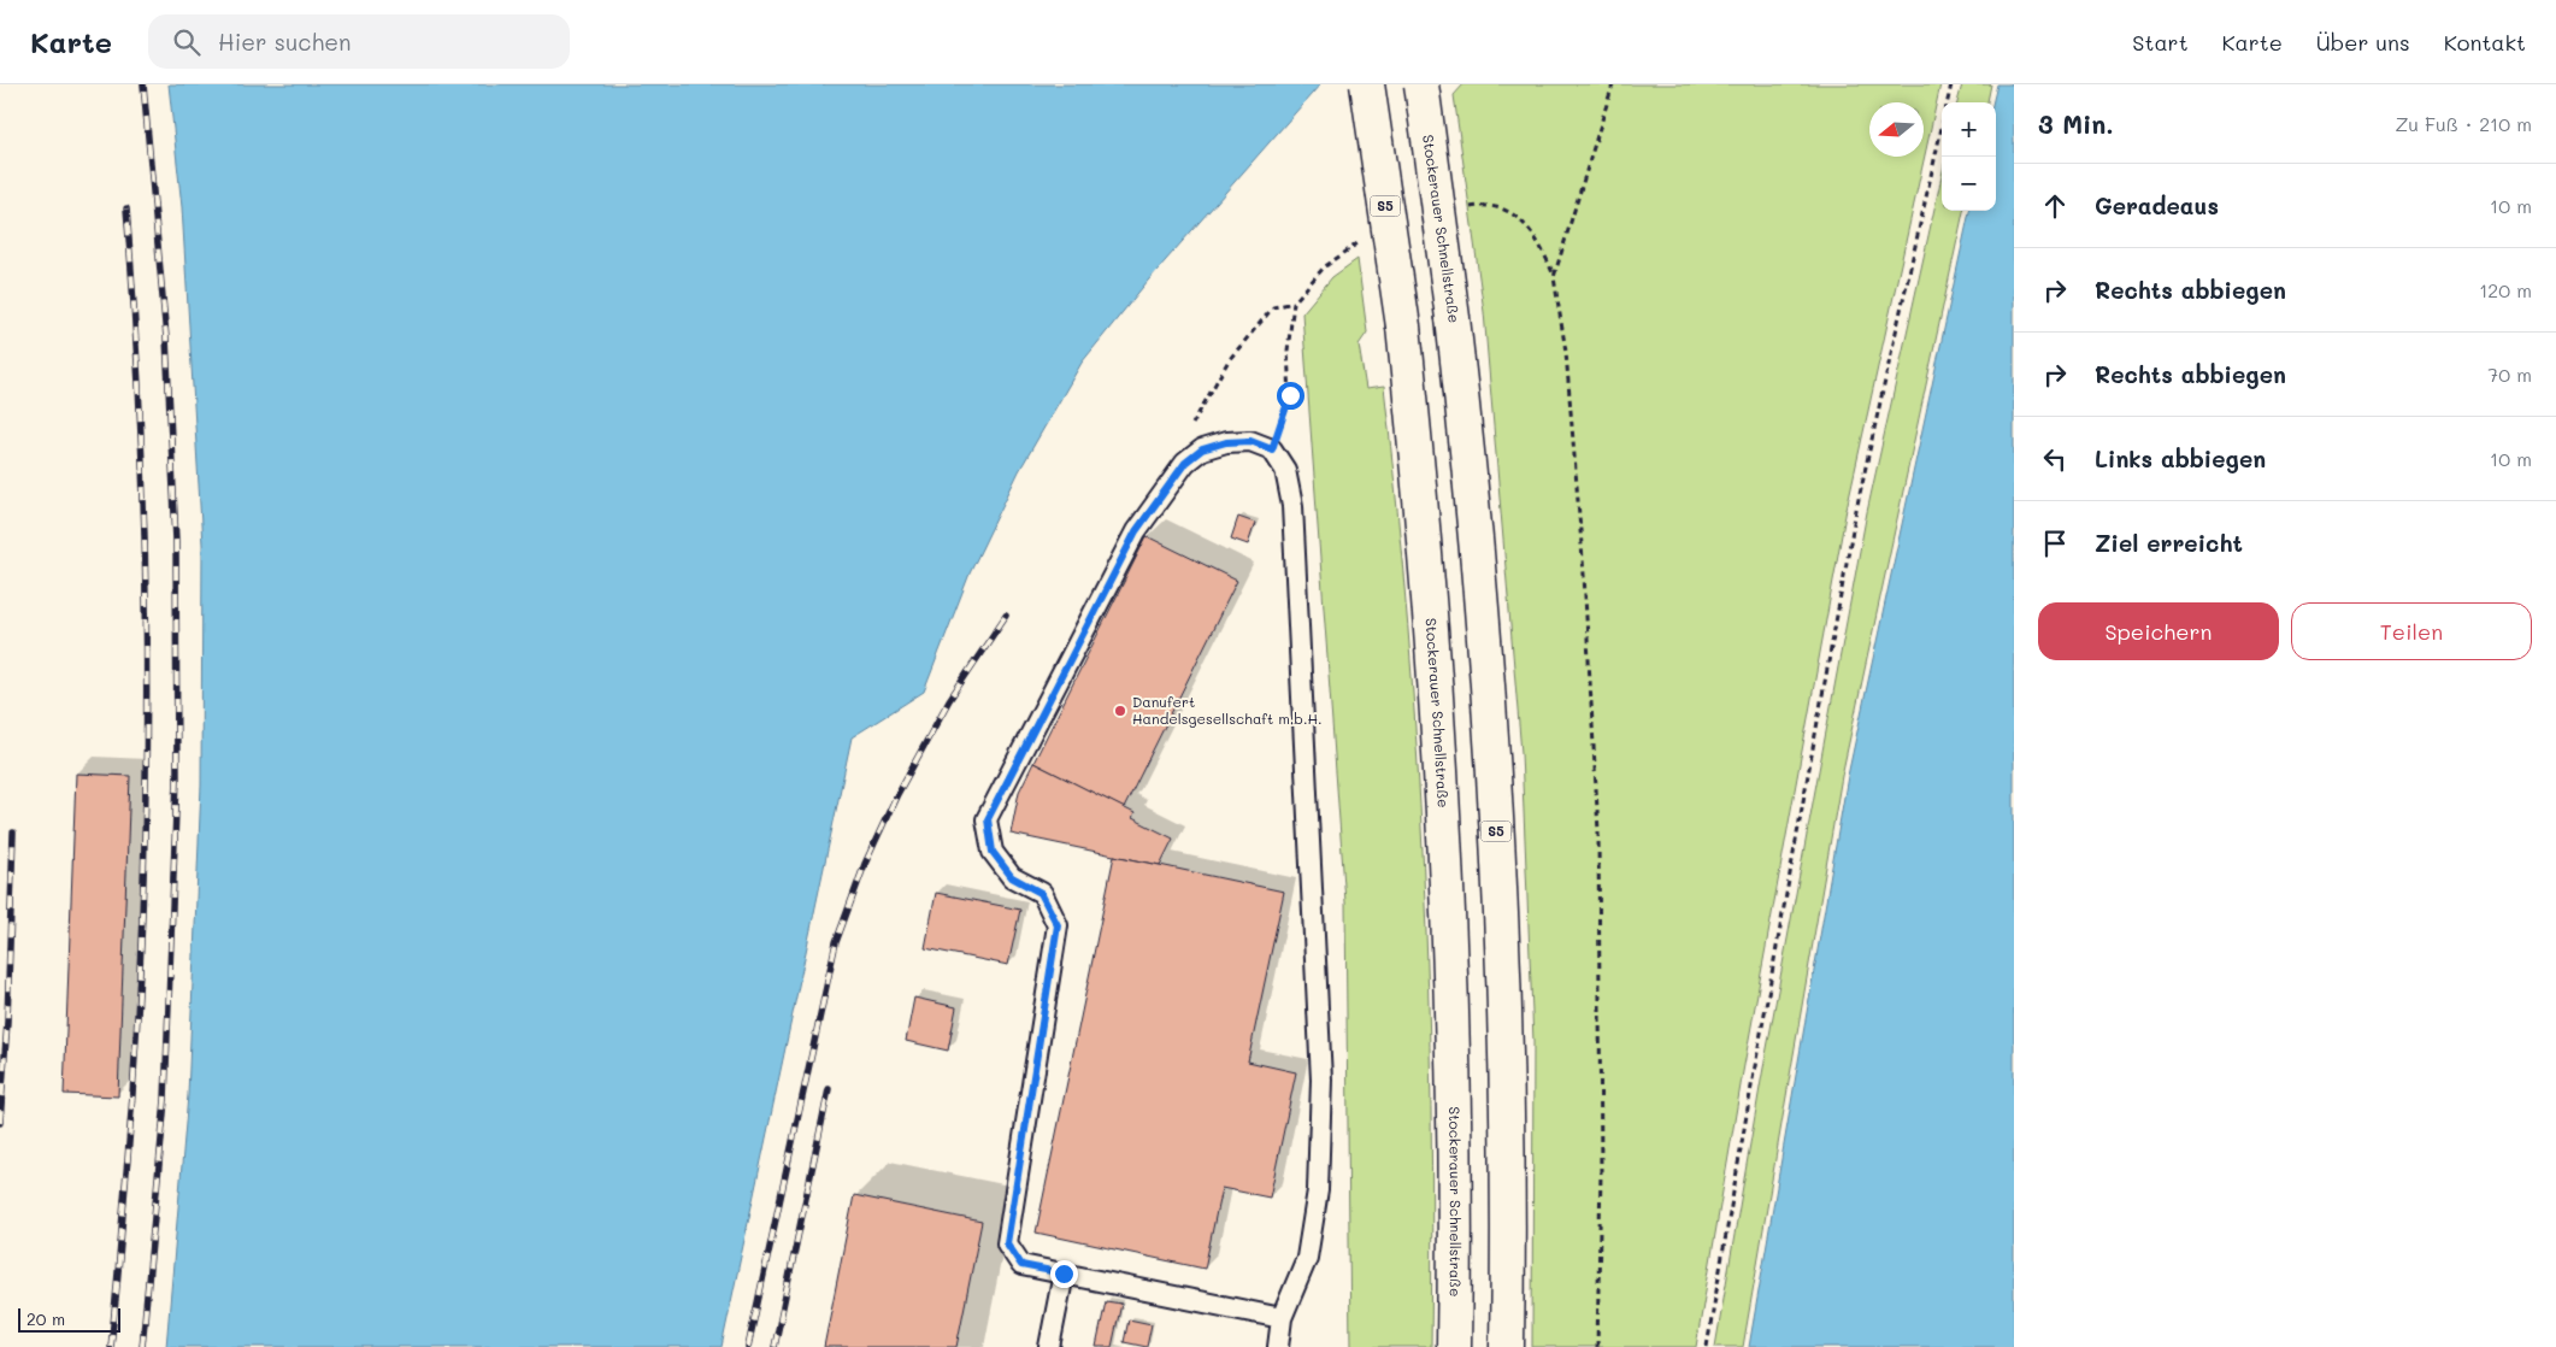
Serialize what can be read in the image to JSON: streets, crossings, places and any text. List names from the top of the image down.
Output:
{
  "streets": {
    "highway": ["S5", "Stockerauer Schnellstraße"]
  },
  "places": ["Danufert Handelsgesellschaft m.b.H."],
  "scale_bar": "20 m",
  "north": "left",
  "page": {
    "header": "Karte",
    "search": "Hier suchen",
    "nav": [
      "Start",
      "Karte",
      "Über uns",
      "Kontakt"
    ],
    "heading": ["3 Min.", "Zu Fuß · 210 m"],
    "map_buttons": ["+", "−"],
    "list": [
      ["Geradeaus", "10 m"],
      ["Rechts abbiegen", "120 m"],
      ["Rechts abbiegen", "70 m"],
      ["Links abbiegen", "10 m"],
      "Ziel erreicht"
    ],
    "buttons": ["Speichern", "Teilen"],
    "scale": "20 m"
  }
}
